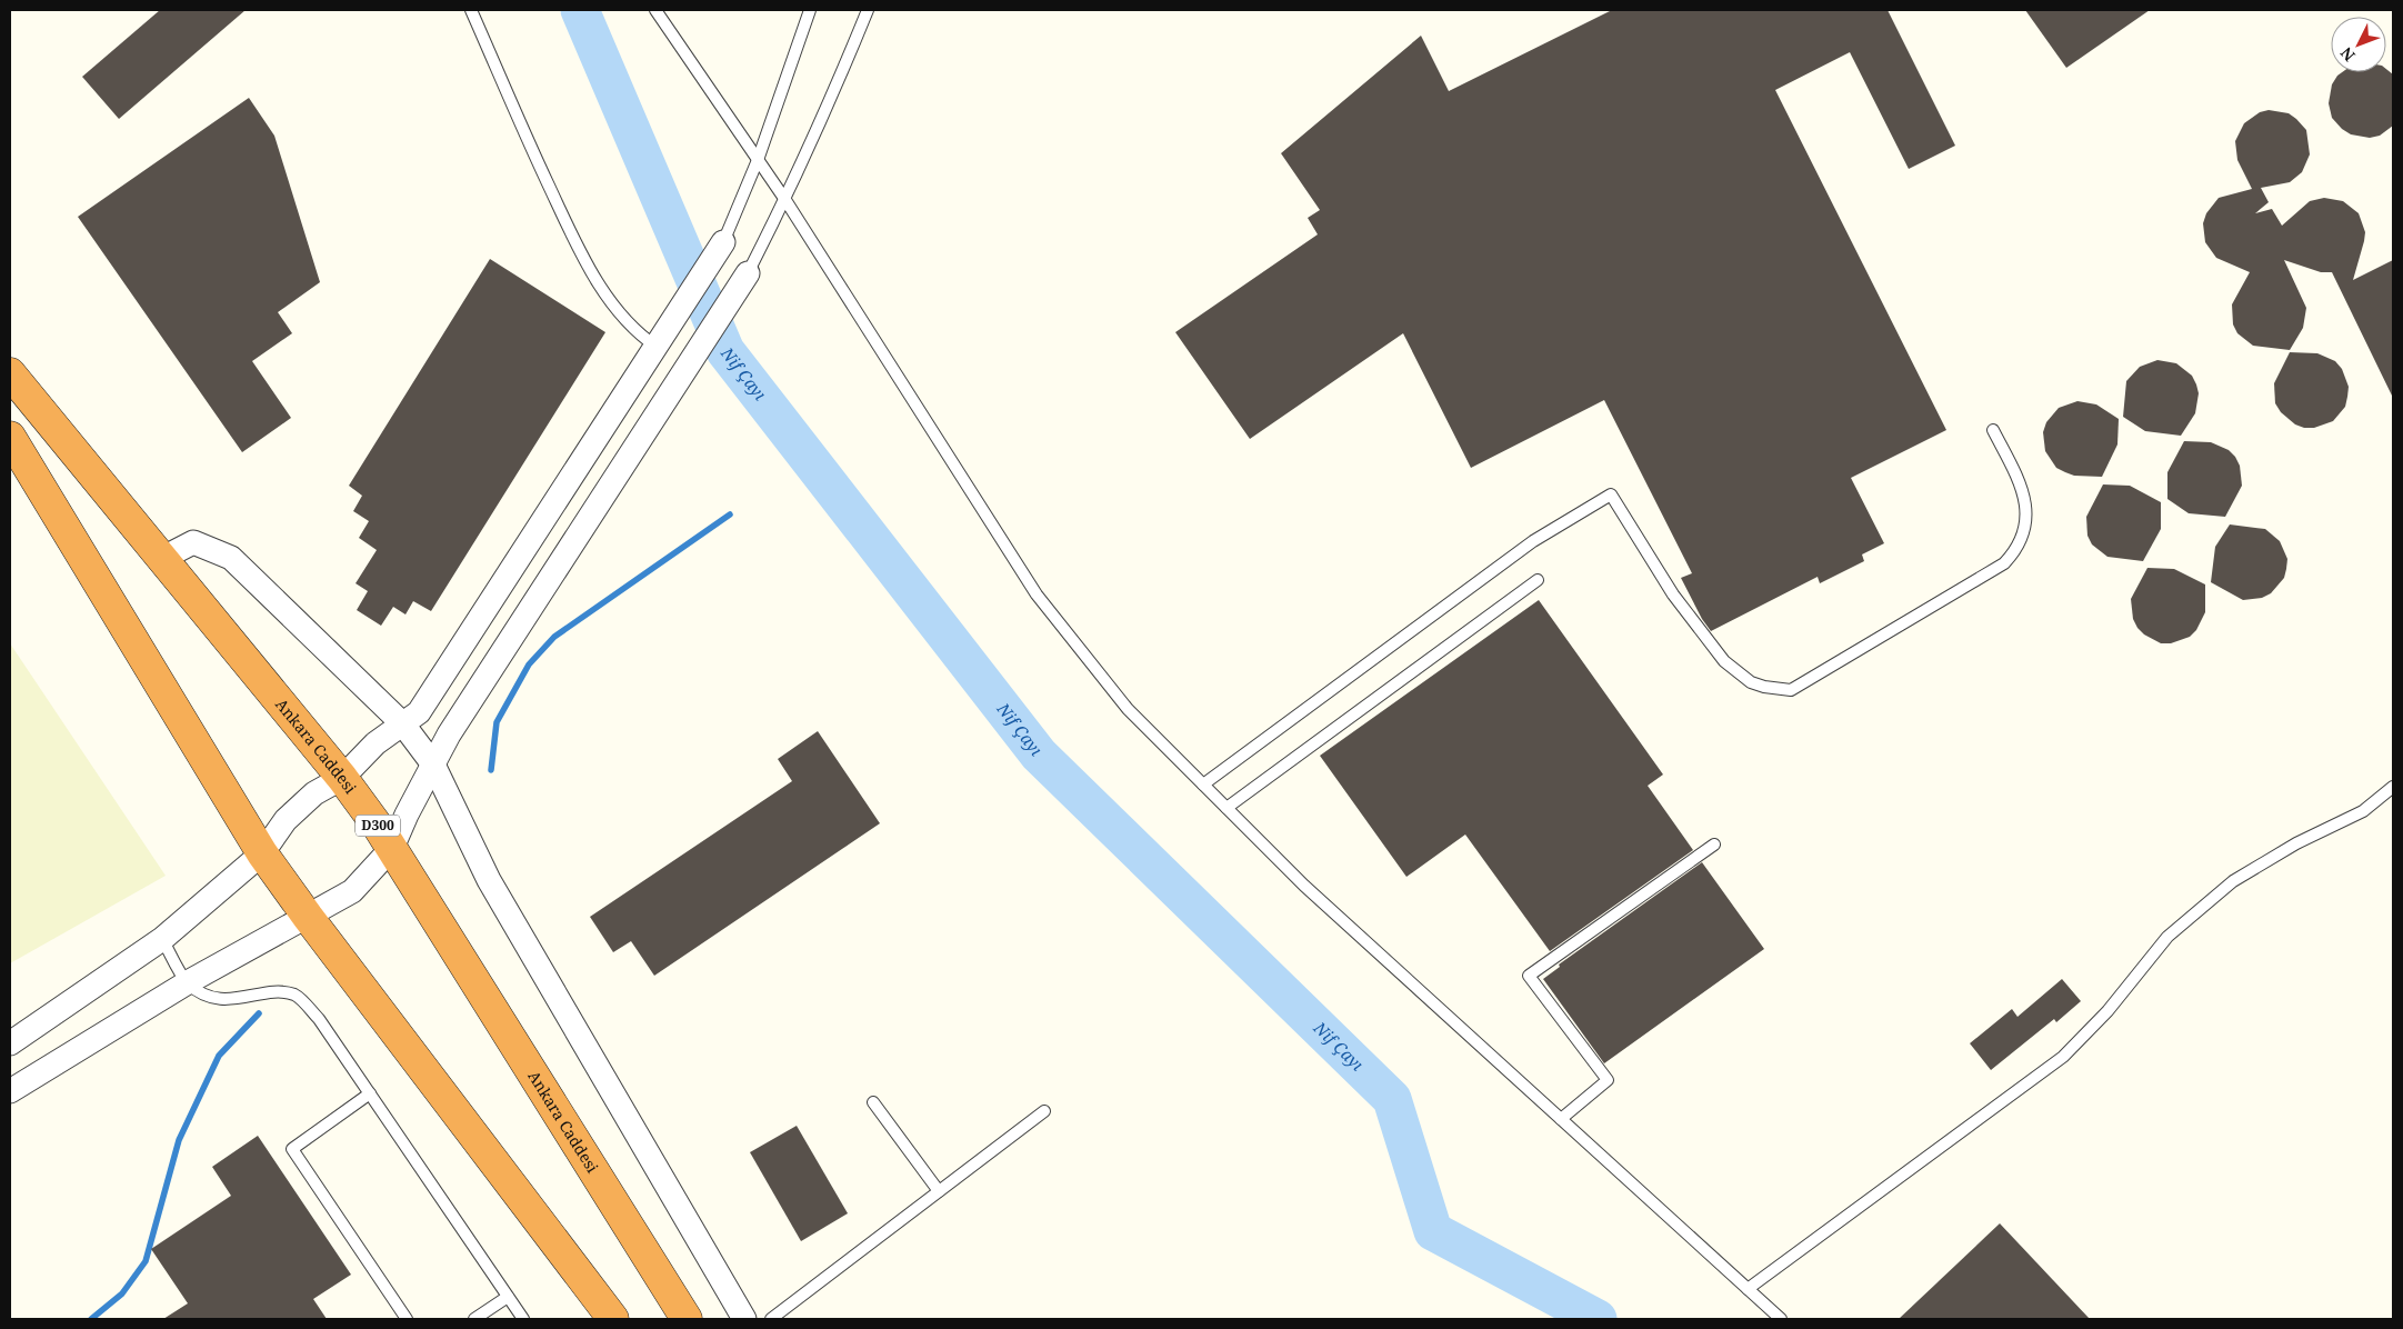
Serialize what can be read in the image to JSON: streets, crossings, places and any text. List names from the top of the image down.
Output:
{
  "streets": {
    "highway": ["Ankara Caddesi", "D300"]
  },
  "water": ["Nif Çayı"],
  "north": "bottom left"
}
